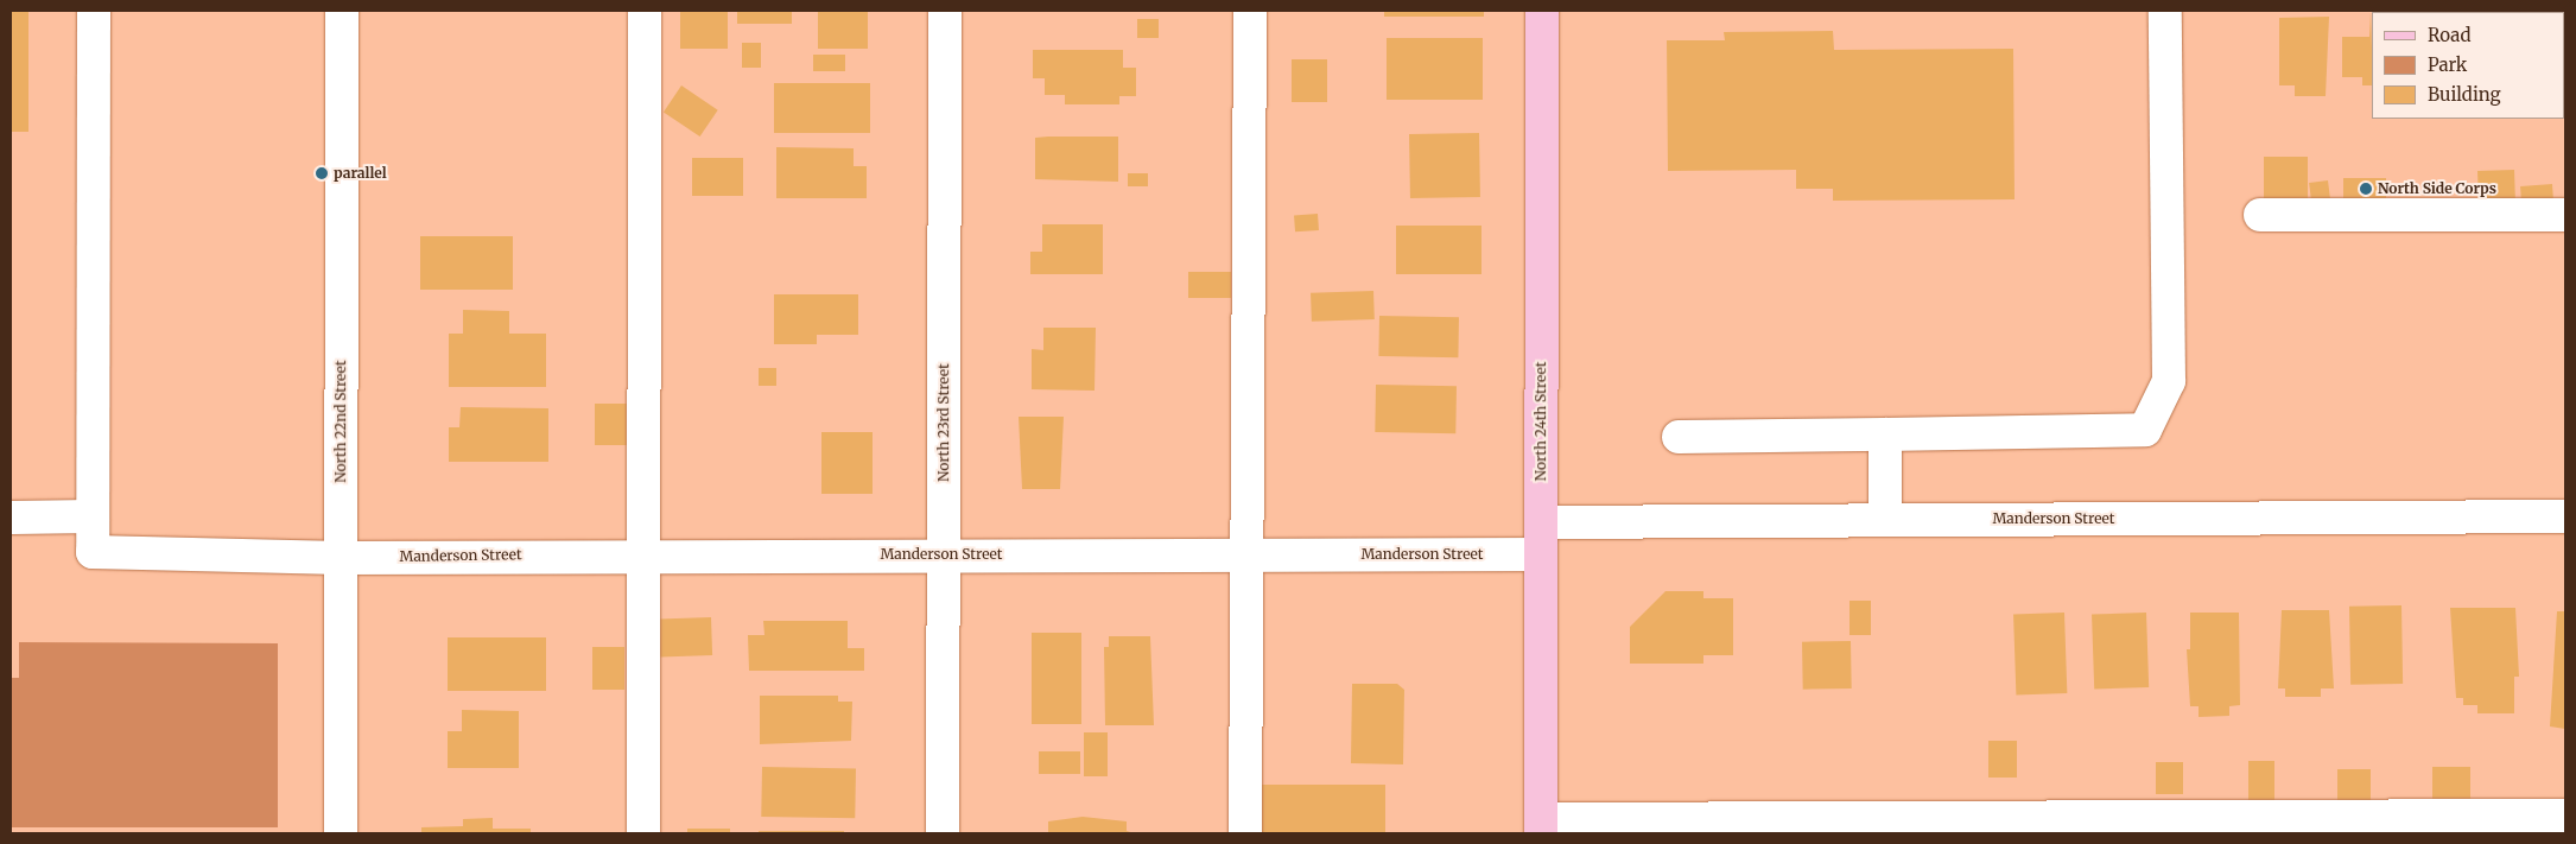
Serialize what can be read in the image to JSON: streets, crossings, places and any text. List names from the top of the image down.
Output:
{
  "streets": {
    "main road": ["North 24th Street"],
    "street": ["North 22nd Street", "North 23rd Street", "Manderson Street"]
  },
  "crossings": [
    ["North 22nd Street", "Manderson Street"],
    ["North 24th Street", "Manderson Street"],
    ["North 23rd Street", "Manderson Street"]
  ],
  "places": ["parallel", "North Side Corps"],
  "legend": ["Road", "Park", "Building"]
}
